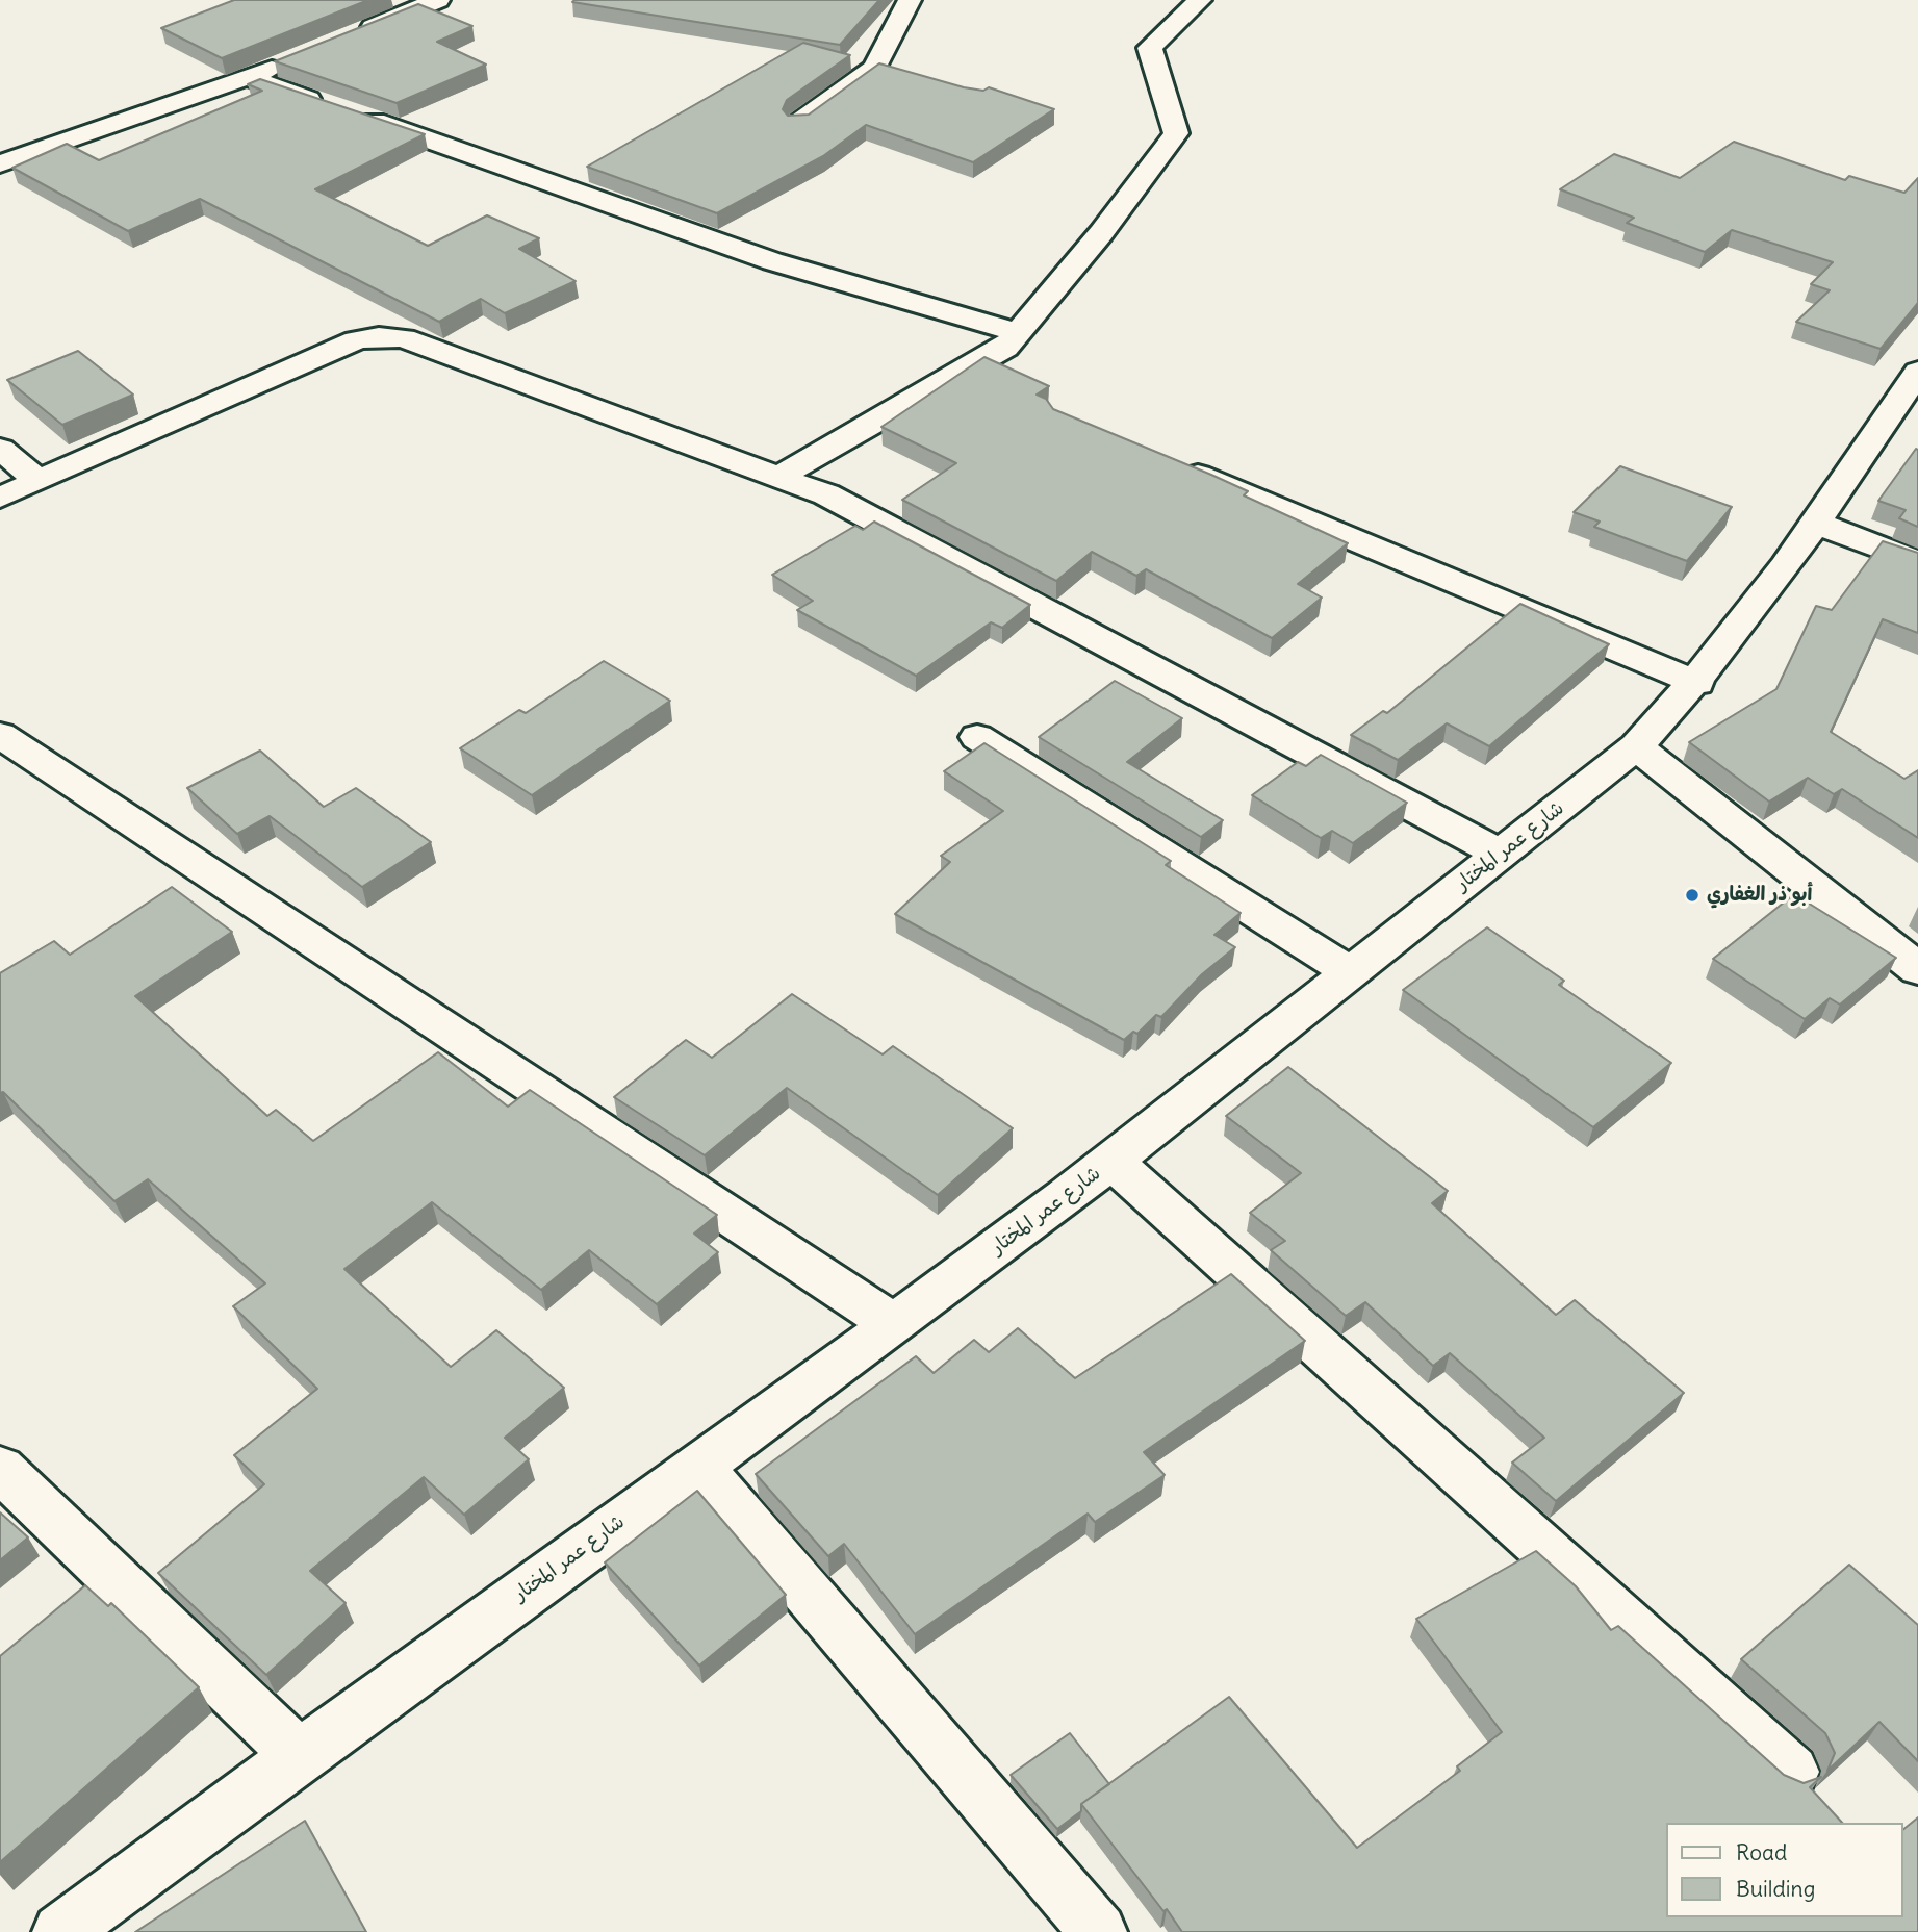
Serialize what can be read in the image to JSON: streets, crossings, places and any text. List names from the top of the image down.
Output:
{
  "streets": {
    "street": ["شارع عمر المختار"]
  },
  "places": ["أبو ذر الغفاري"],
  "legend": ["Road", "Building"]
}
